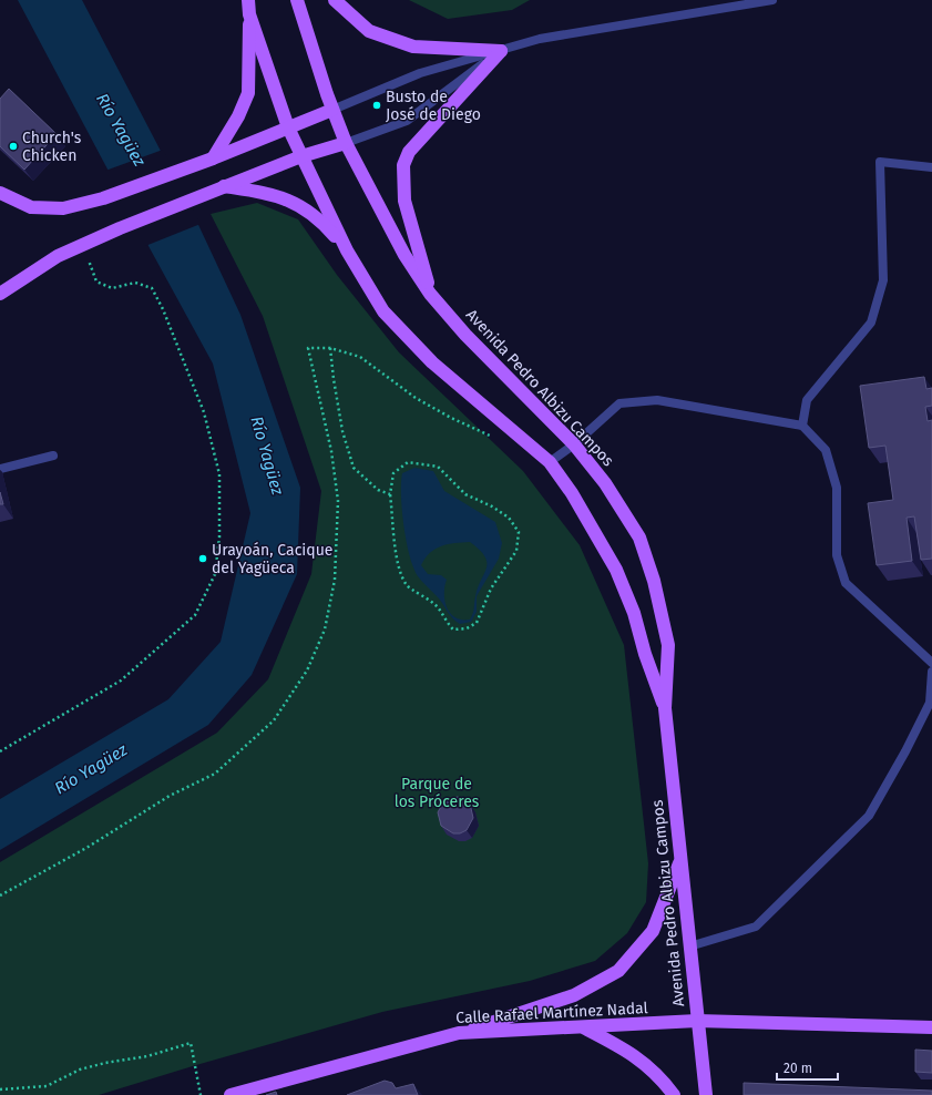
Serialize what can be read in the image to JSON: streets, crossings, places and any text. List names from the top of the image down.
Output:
{
  "streets": {
    "main road": ["Avenida Pedro Albizu Campos", "Calle Rafael Martínez Nadal"]
  },
  "crossings": [
    ["Avenida Pedro Albizu Campos", "Calle Rafael Martínez Nadal"]
  ],
  "water": ["Río Yagüez"],
  "parks": ["Parque de los Próceres"],
  "places": ["Busto de José de Diego", "Church's Chicken", "Urayoán, Cacique del Yagüeca"],
  "scale_bar": "20 m"
}
